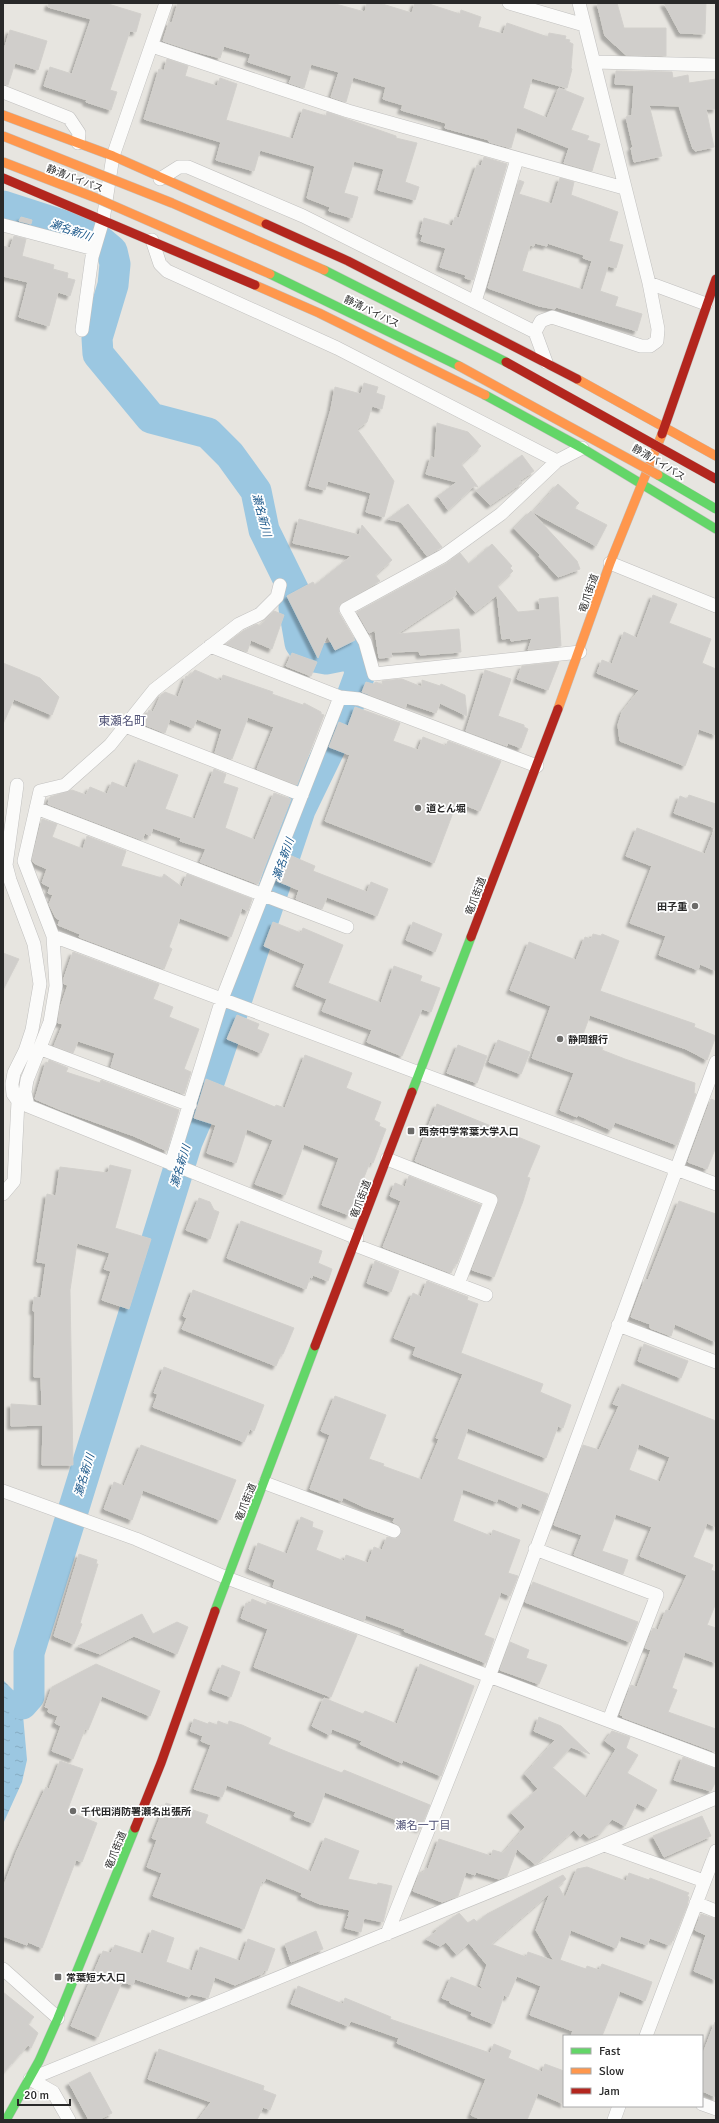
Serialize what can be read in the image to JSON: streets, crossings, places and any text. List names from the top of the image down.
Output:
{
  "streets": {
    "main road": ["静清バイパス", "竜爪街道"]
  },
  "districts": ["東瀬名町", "瀬名一丁目"],
  "water": ["瀬名新川"],
  "places": {
    "other": [
      "道とん堀",
      "田子重",
      "静岡銀行",
      "千代田消防署瀬名出張所"
    ],
    "transit": ["西奈中学常葉大学入口", "常葉短大入口"]
  },
  "legend": ["Fast", "Slow", "Jam"],
  "scale_bar": "20 m"
}
